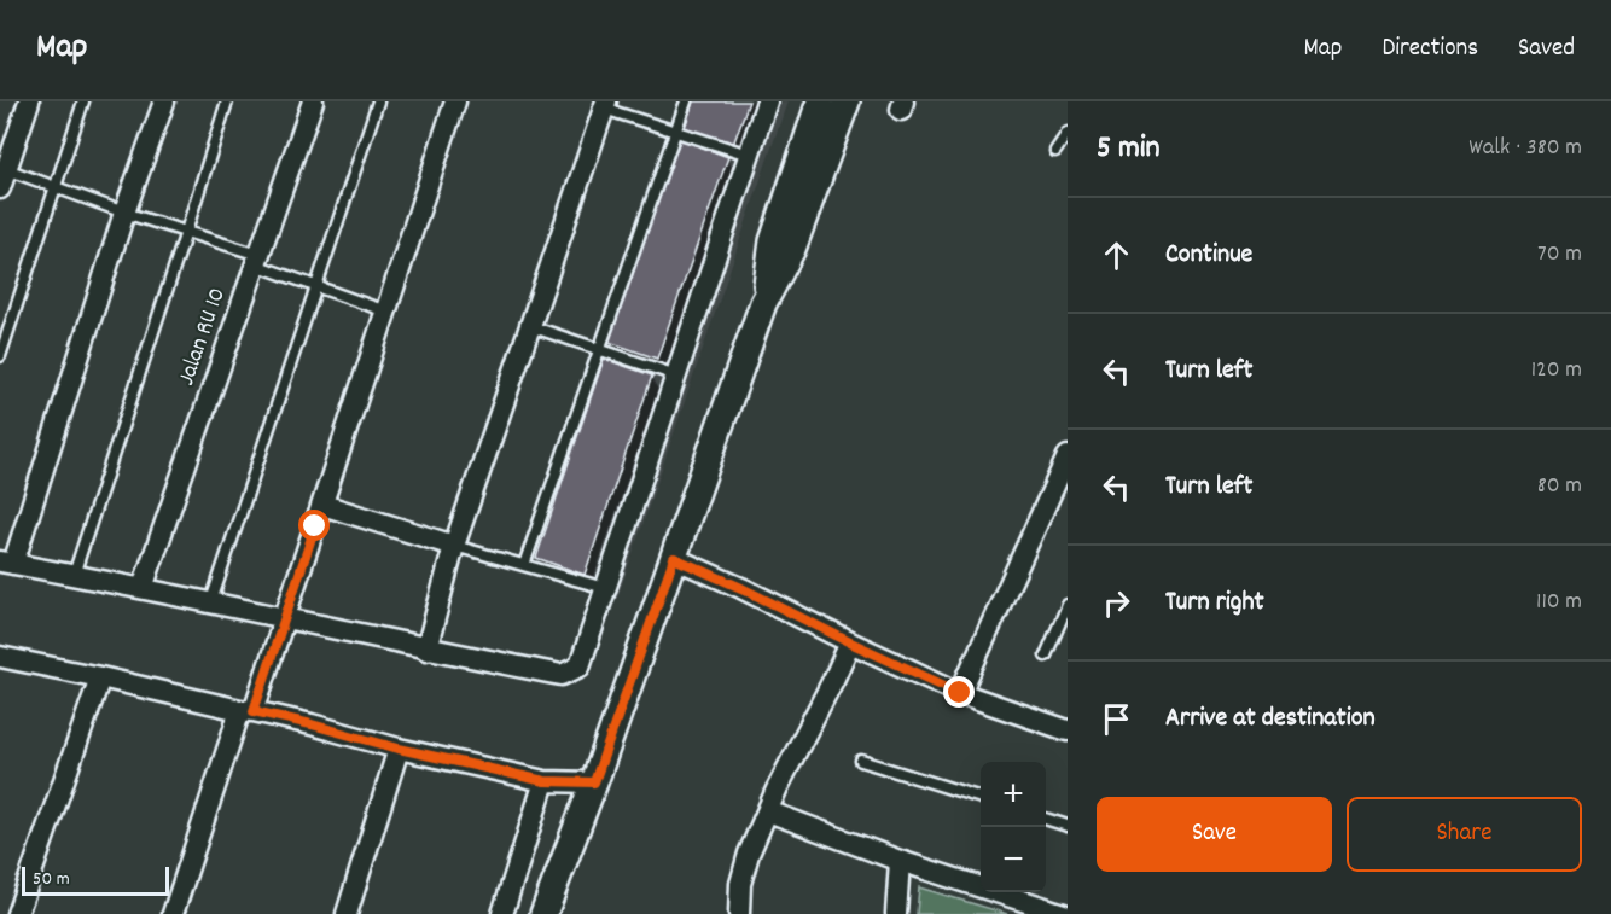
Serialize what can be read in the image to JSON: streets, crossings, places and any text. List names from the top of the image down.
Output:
{
  "streets": {
    "street": ["Jalan RU 10"]
  },
  "scale_bar": "50 m",
  "page": {
    "header": "Map",
    "nav": ["Map", "Directions", "Saved"],
    "heading": ["5 min", "Walk · 380 m"],
    "list": [
      ["Continue", "70 m"],
      ["Turn left", "120 m"],
      ["Turn left", "80 m"],
      ["Turn right", "110 m"],
      "Arrive at destination"
    ],
    "map_buttons": ["+", "−"],
    "buttons": ["Save", "Share"],
    "scale": "50 m"
  }
}
